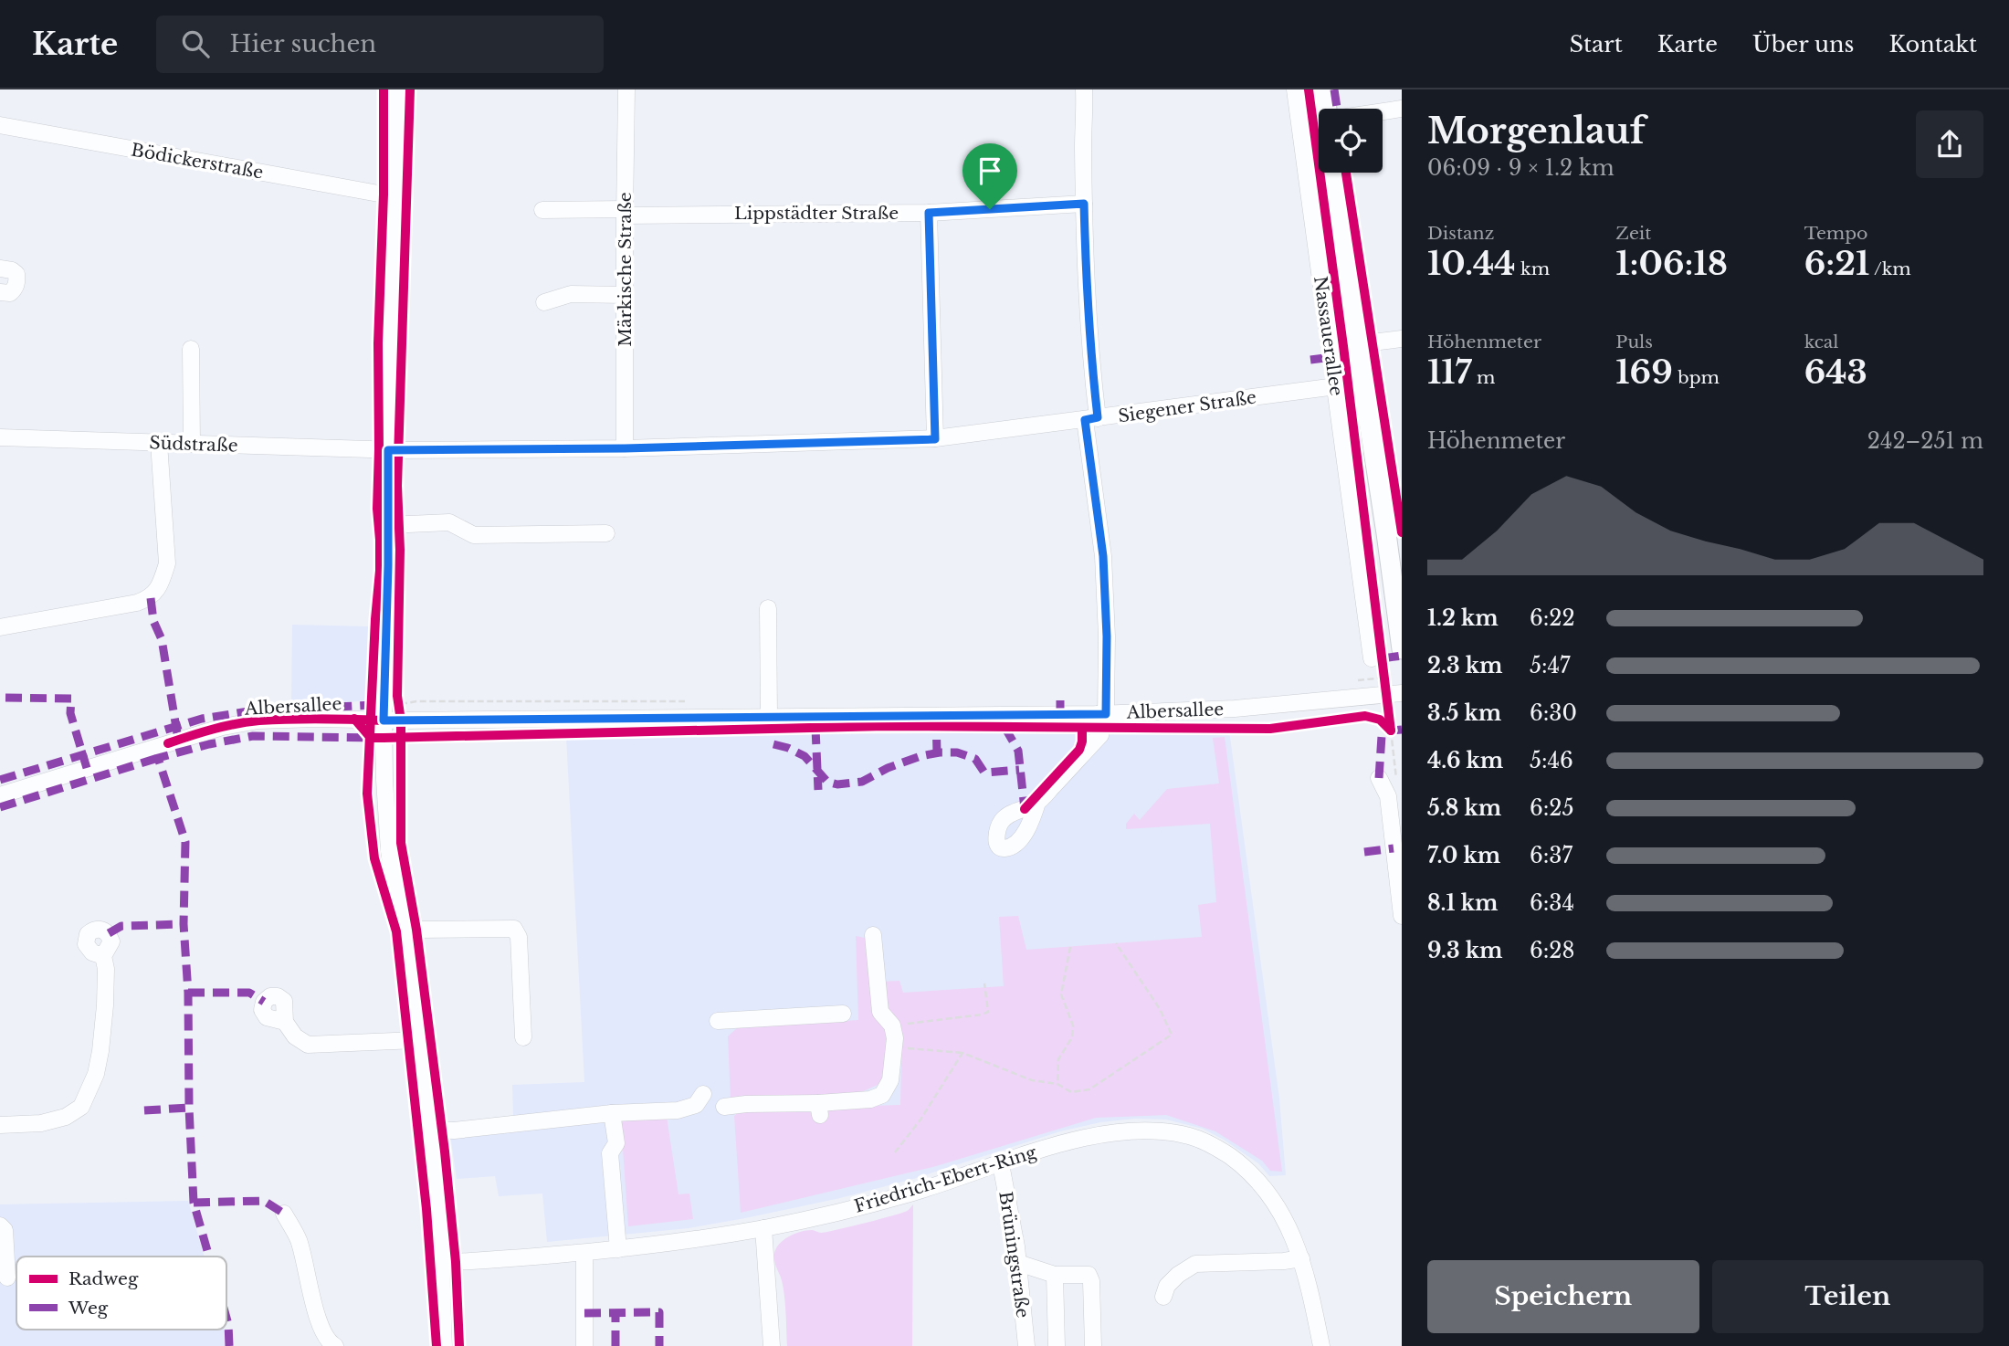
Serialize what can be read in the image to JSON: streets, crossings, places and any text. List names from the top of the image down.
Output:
{
  "streets": {
    "main road": ["Nassauerallee"],
    "street": [
      "Bödickerstraße",
      "Lippstädter Straße",
      "Märkische Straße",
      "Siegener Straße",
      "Südstraße",
      "Albersallee",
      "Friedrich-Ebert-Ring",
      "Brüningstraße"
    ]
  },
  "crossings": [
    ["Lippstädter Straße", "Märkische Straße"],
    ["Märkische Straße", "Siegener Straße"],
    ["Nassauerallee", "Siegener Straße"],
    ["Siegener Straße", "Südstraße"],
    ["Friedrich-Ebert-Ring", "Brüningstraße"]
  ],
  "legend": ["Radweg", "Weg"],
  "page": {
    "header": "Karte",
    "search": "Hier suchen",
    "nav": [
      "Start",
      "Karte",
      "Über uns",
      "Kontakt"
    ],
    "heading": ["Morgenlauf", "06:09 · 9 × 1.2 km"],
    "stats": [
      ["Distanz", "10.44 km"],
      ["Zeit", "1:06:18"],
      ["Tempo", "6:21 /km"],
      ["Höhenmeter", "117 m"],
      ["Puls", "169 bpm"],
      ["kcal", "643"]
    ],
    "chart": ["Höhenmeter", "242–251 m"],
    "list": [
      {
        "name": "1.2 km",
        "note": "6:22"
      },
      {
        "name": "2.3 km",
        "note": "5:47"
      },
      {
        "name": "3.5 km",
        "note": "6:30"
      },
      {
        "name": "4.6 km",
        "note": "5:46"
      },
      {
        "name": "5.8 km",
        "note": "6:25"
      },
      {
        "name": "7.0 km",
        "note": "6:37"
      },
      {
        "name": "8.1 km",
        "note": "6:34"
      },
      {
        "name": "9.3 km",
        "note": "6:28"
      }
    ],
    "buttons": ["Speichern", "Teilen"]
  }
}
